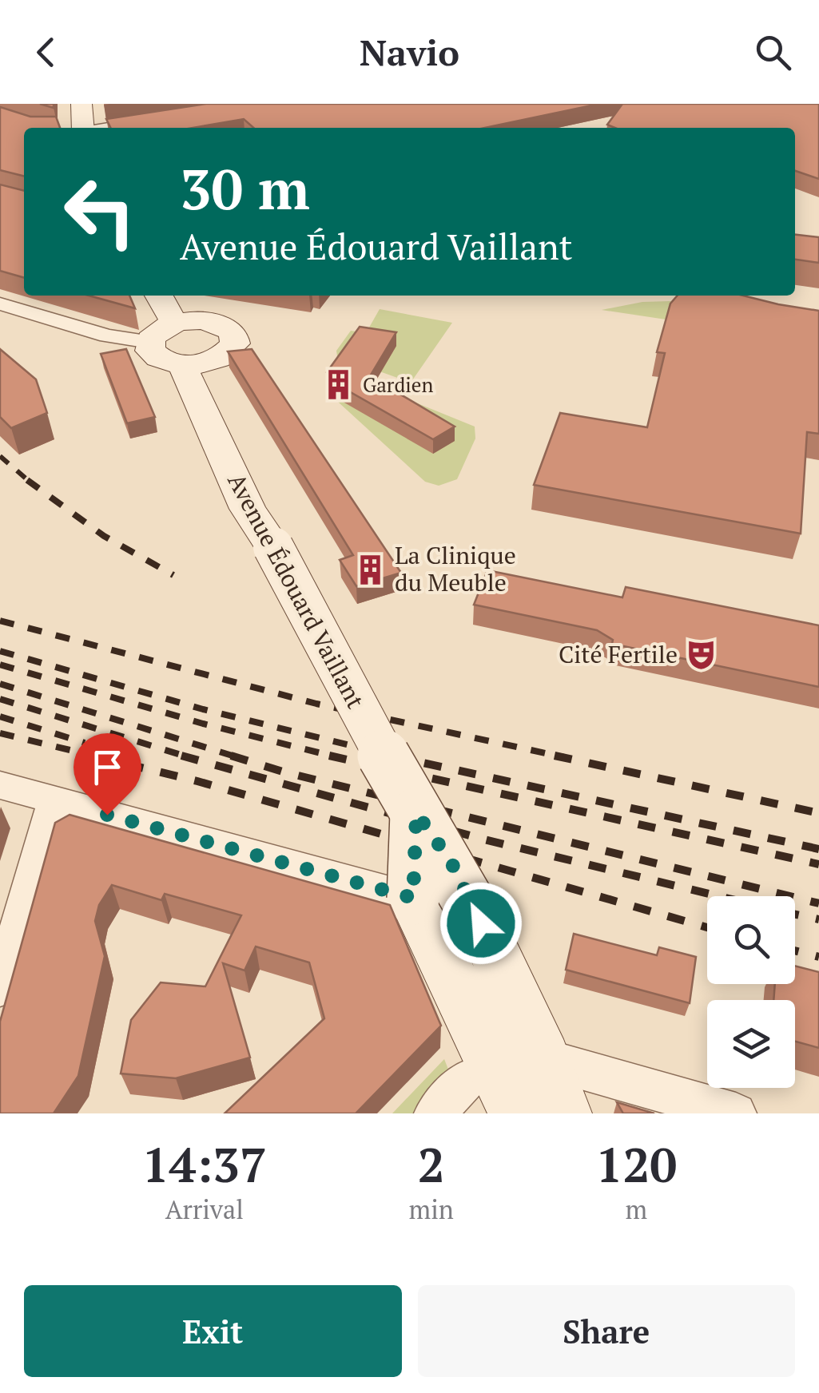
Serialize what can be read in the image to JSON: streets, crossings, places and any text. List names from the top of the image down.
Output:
{
  "streets": {
    "main road": ["Avenue Édouard Vaillant"]
  },
  "places": {
    "building": ["Gardien", "La Clinique du Meuble"],
    "theatre": ["Cité Fertile"]
  },
  "page": {
    "header": "Navio",
    "turn": ["30 m", "Avenue Édouard Vaillant"],
    "eta": [
      "14:37",
      "Arrival",
      "2",
      "min",
      "120",
      "m"
    ],
    "buttons": ["Exit", "Share"]
  }
}
